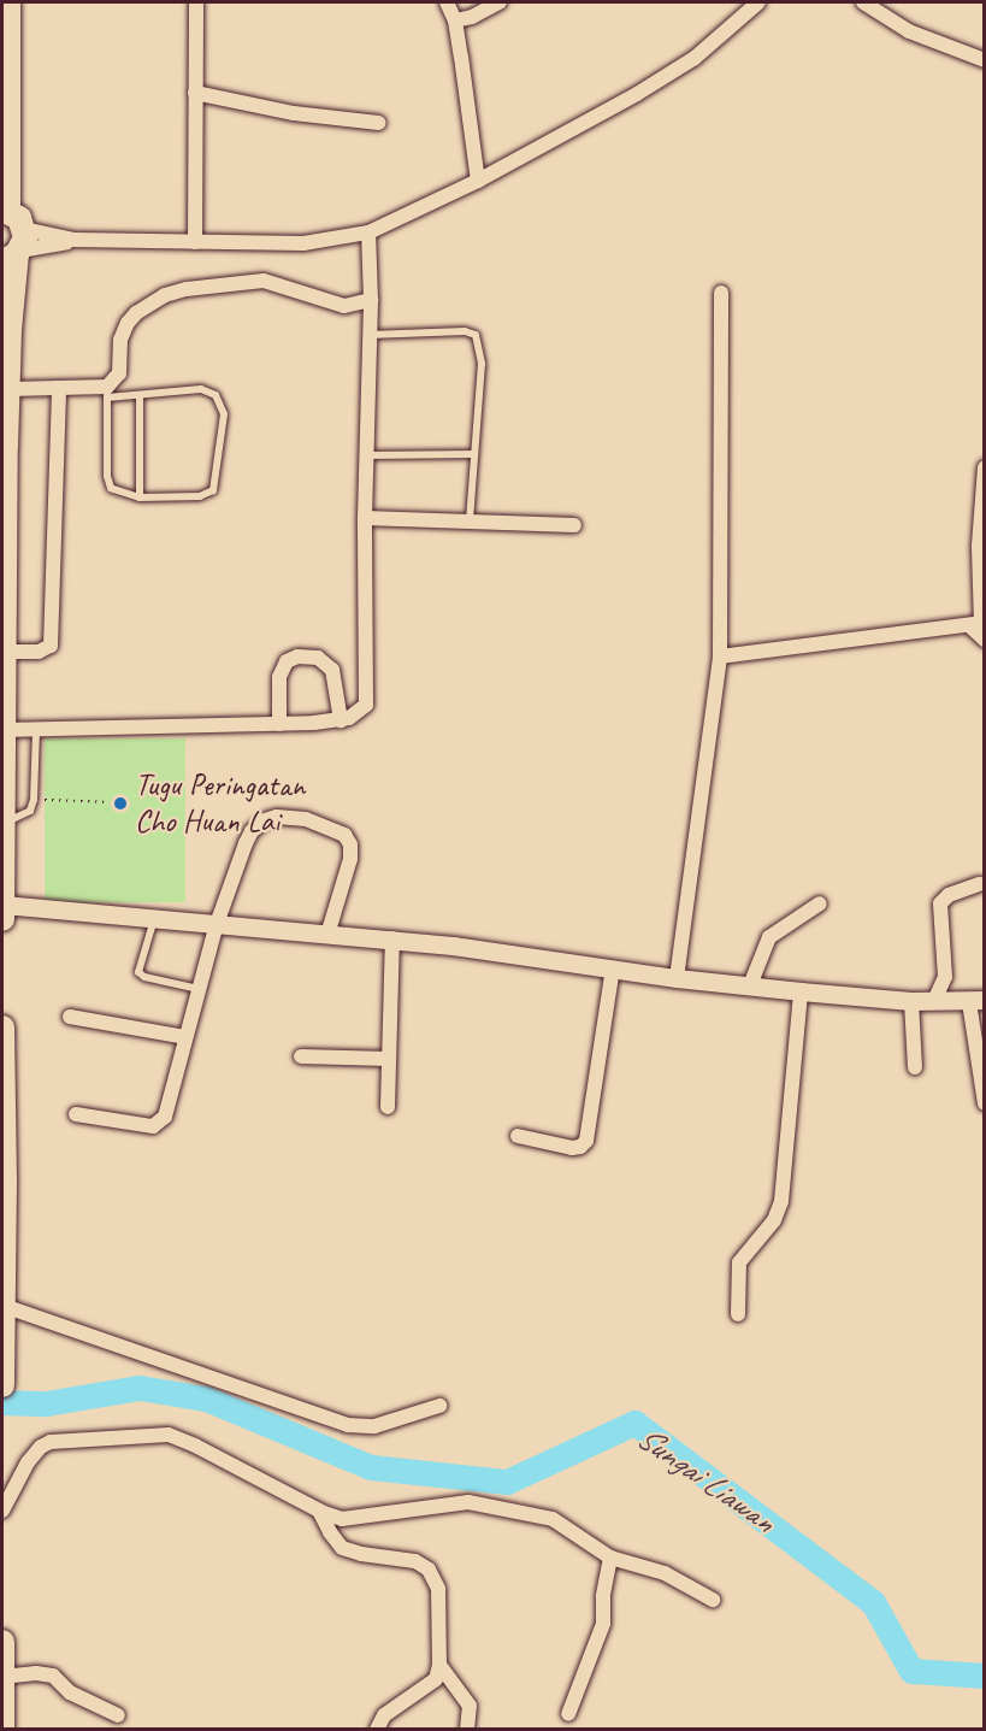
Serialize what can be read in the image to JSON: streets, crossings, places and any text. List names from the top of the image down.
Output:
{
  "water": ["Sungai Liawan"],
  "places": ["Tugu Peringatan Cho Huan Lai"]
}
